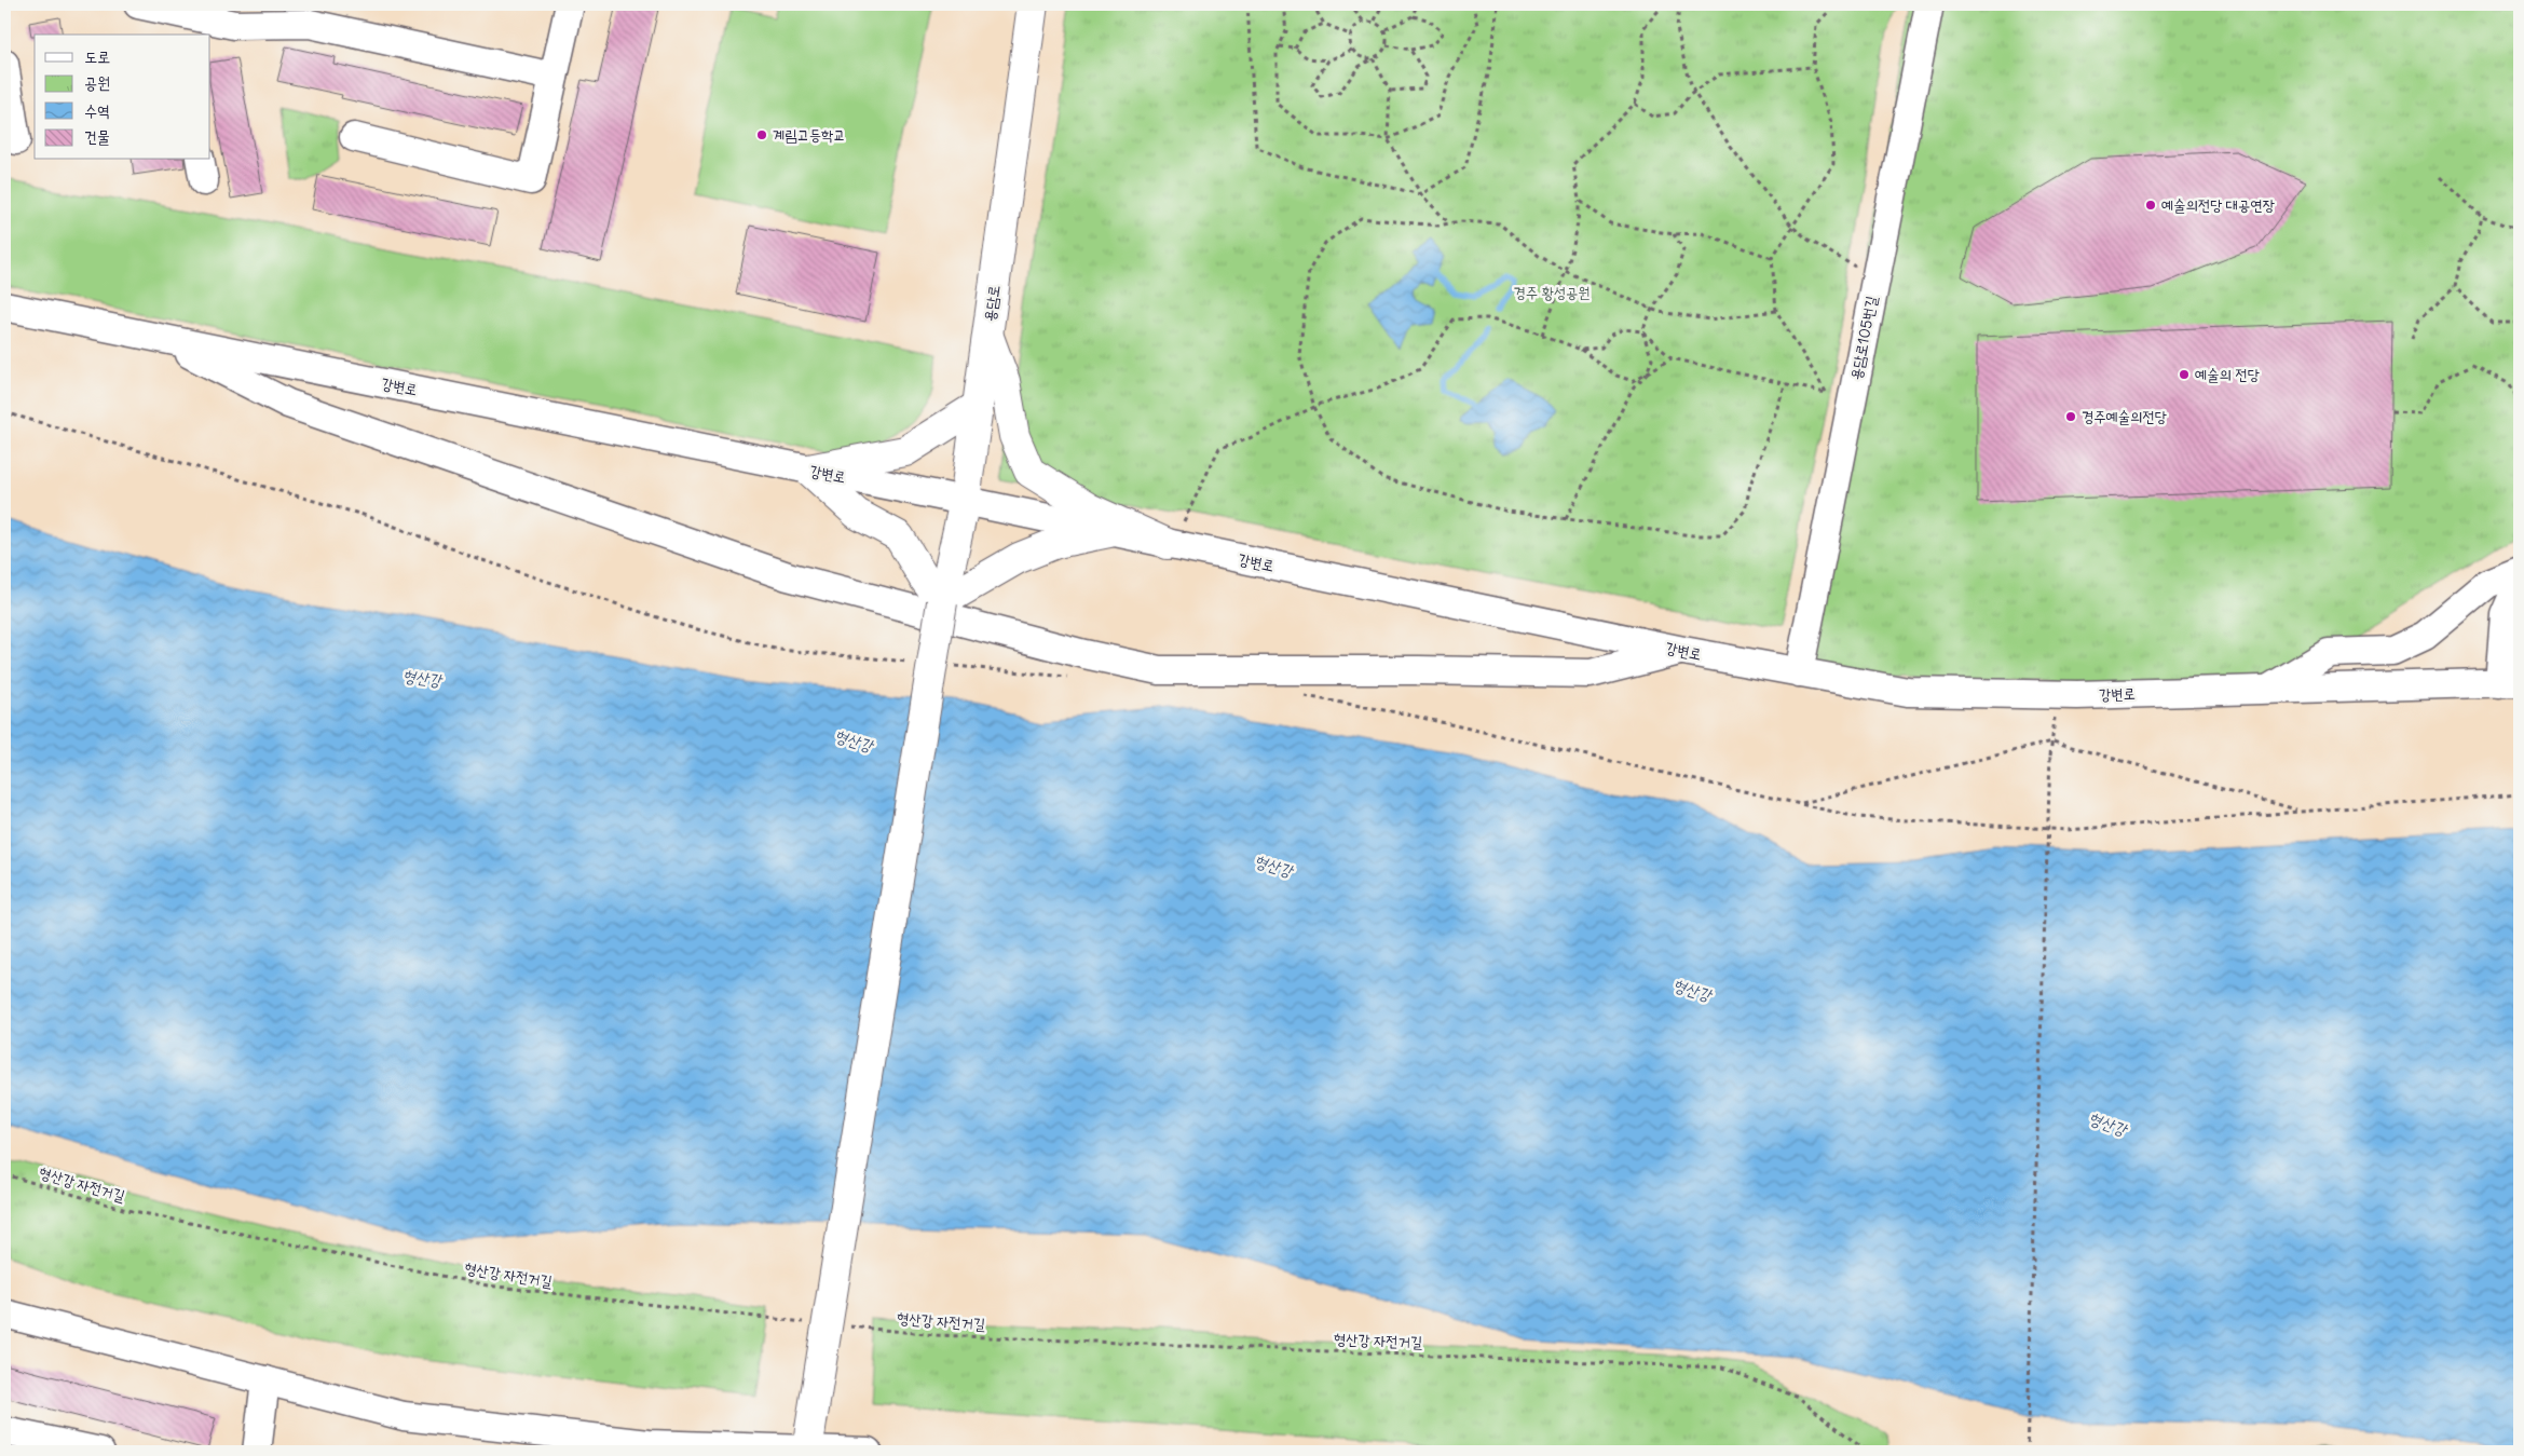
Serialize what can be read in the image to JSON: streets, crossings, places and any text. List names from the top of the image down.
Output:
{
  "streets": {
    "main road": ["용담로"],
    "street": ["용담로105번길", "강변로"],
    "path": ["형산강 자전거길"]
  },
  "crossings": [
    ["용담로", "강변로"],
    ["용담로105번길", "강변로"]
  ],
  "water": ["형산강"],
  "parks": ["경주 황성공원"],
  "places": [
    "계림고등학교",
    "예술의전당 대공연장",
    "예술의 전당",
    "경주예술의전당"
  ],
  "legend": [
    "도로",
    "공원",
    "수역",
    "건물"
  ]
}
